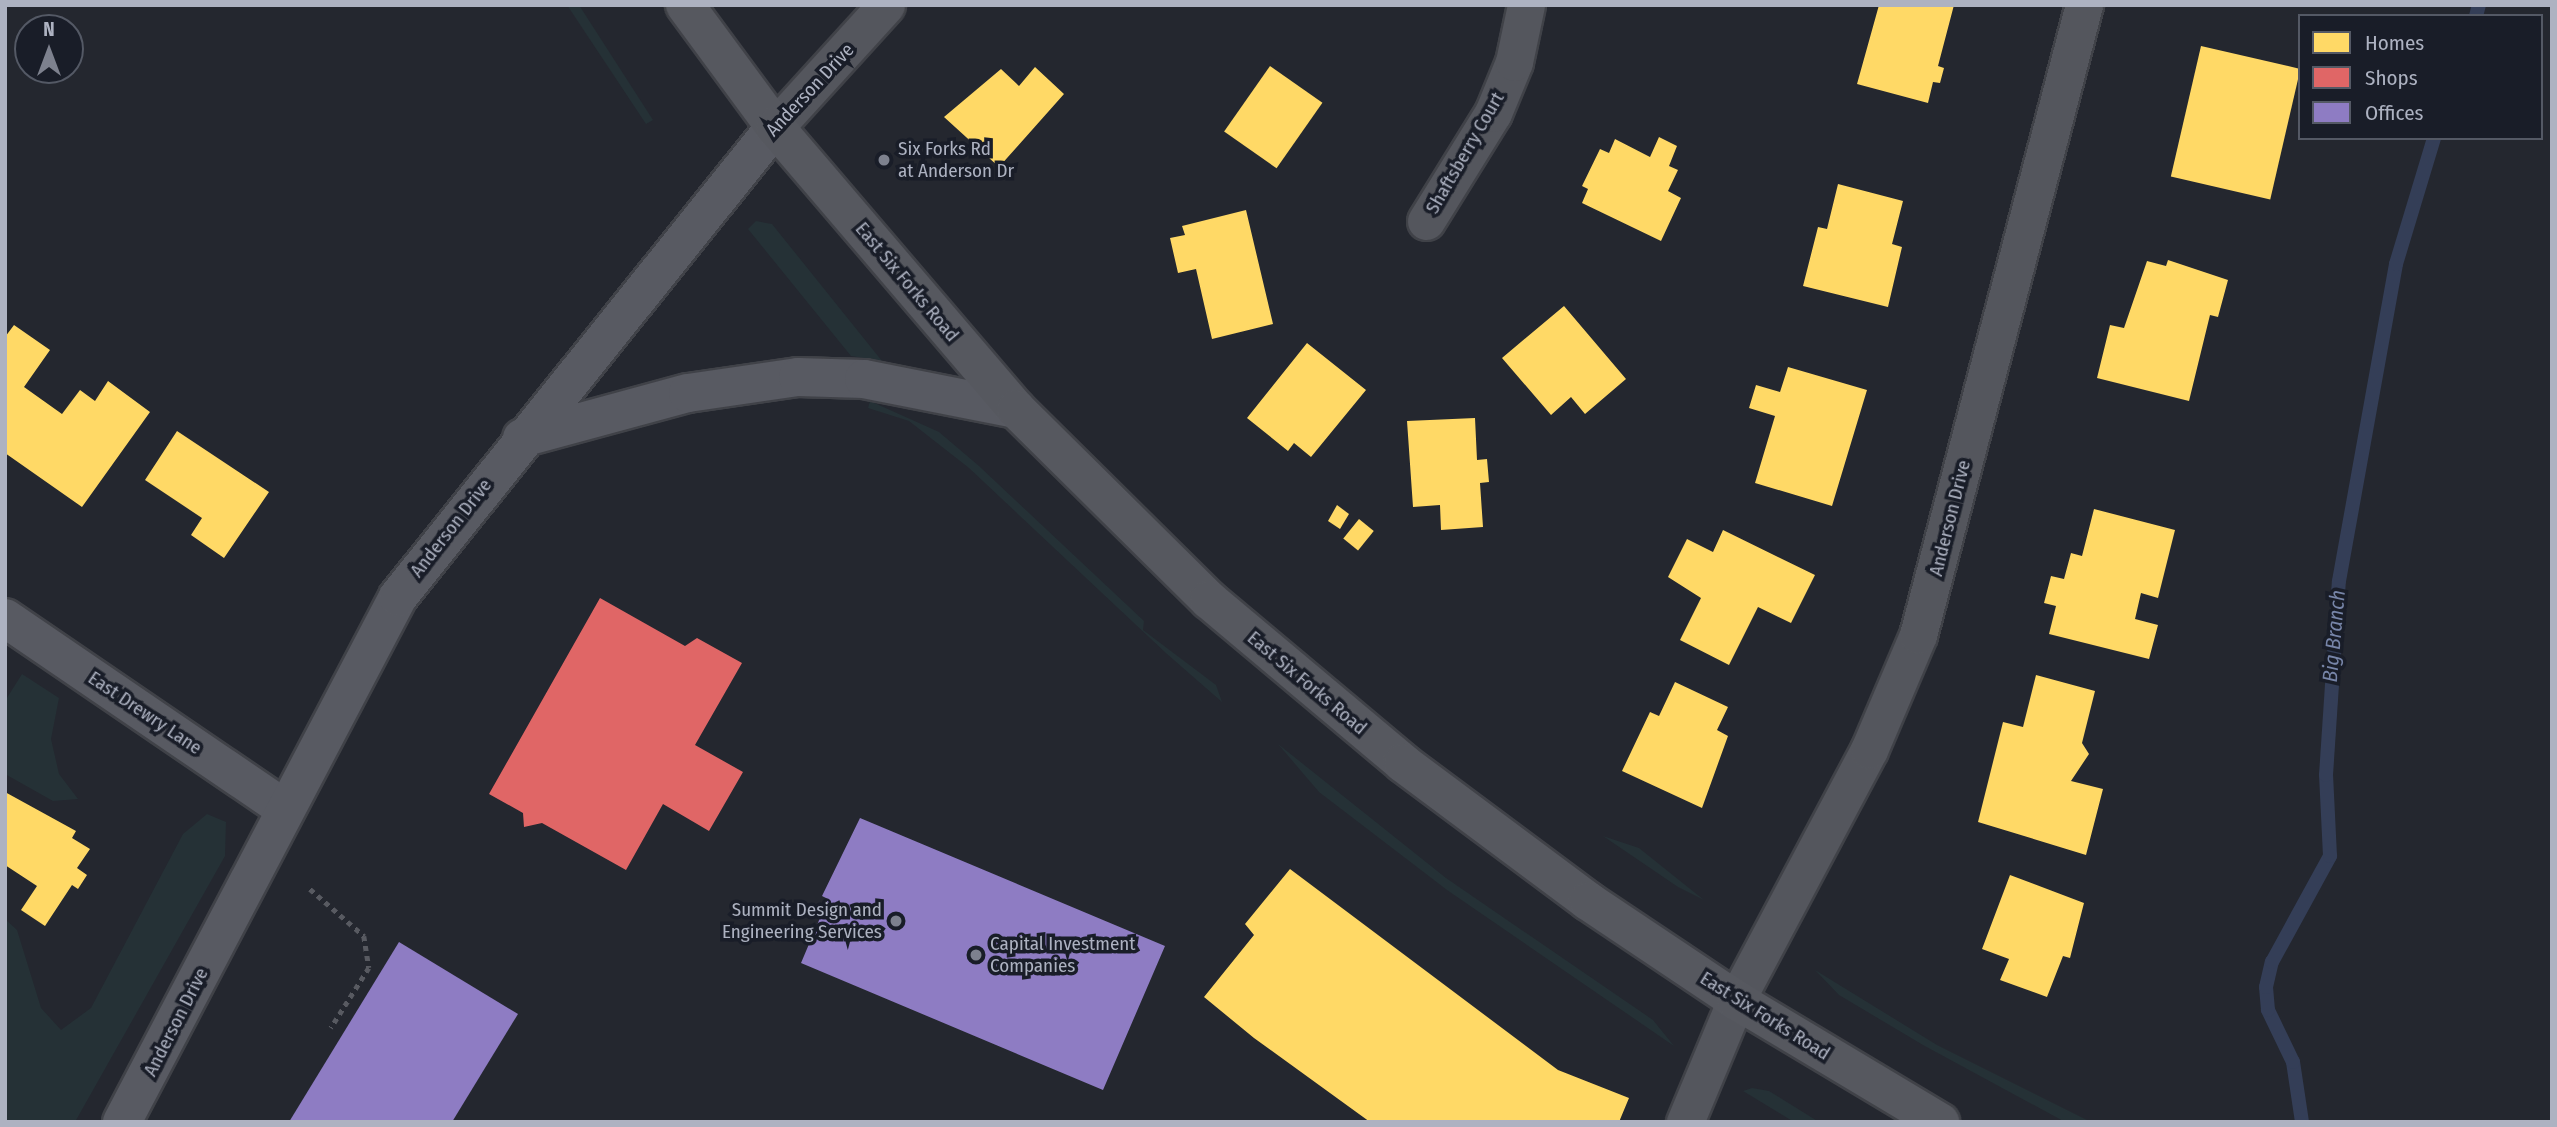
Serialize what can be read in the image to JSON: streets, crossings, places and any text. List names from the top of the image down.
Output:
{
  "streets": {
    "main road": ["East Six Forks Road"],
    "street": ["Anderson Drive", "Shaftsberry Court", "East Drewry Lane"]
  },
  "crossings": [
    ["Anderson Drive", "East Six Forks Road"],
    ["Anderson Drive", "East Drewry Lane"]
  ],
  "water": ["Big Branch"],
  "places": ["Six Forks Rd at Anderson Dr", "Summit Design and Engineering Services", "Capital Investment Companies"],
  "legend": ["Homes", "Shops", "Offices"],
  "north": "top"
}
